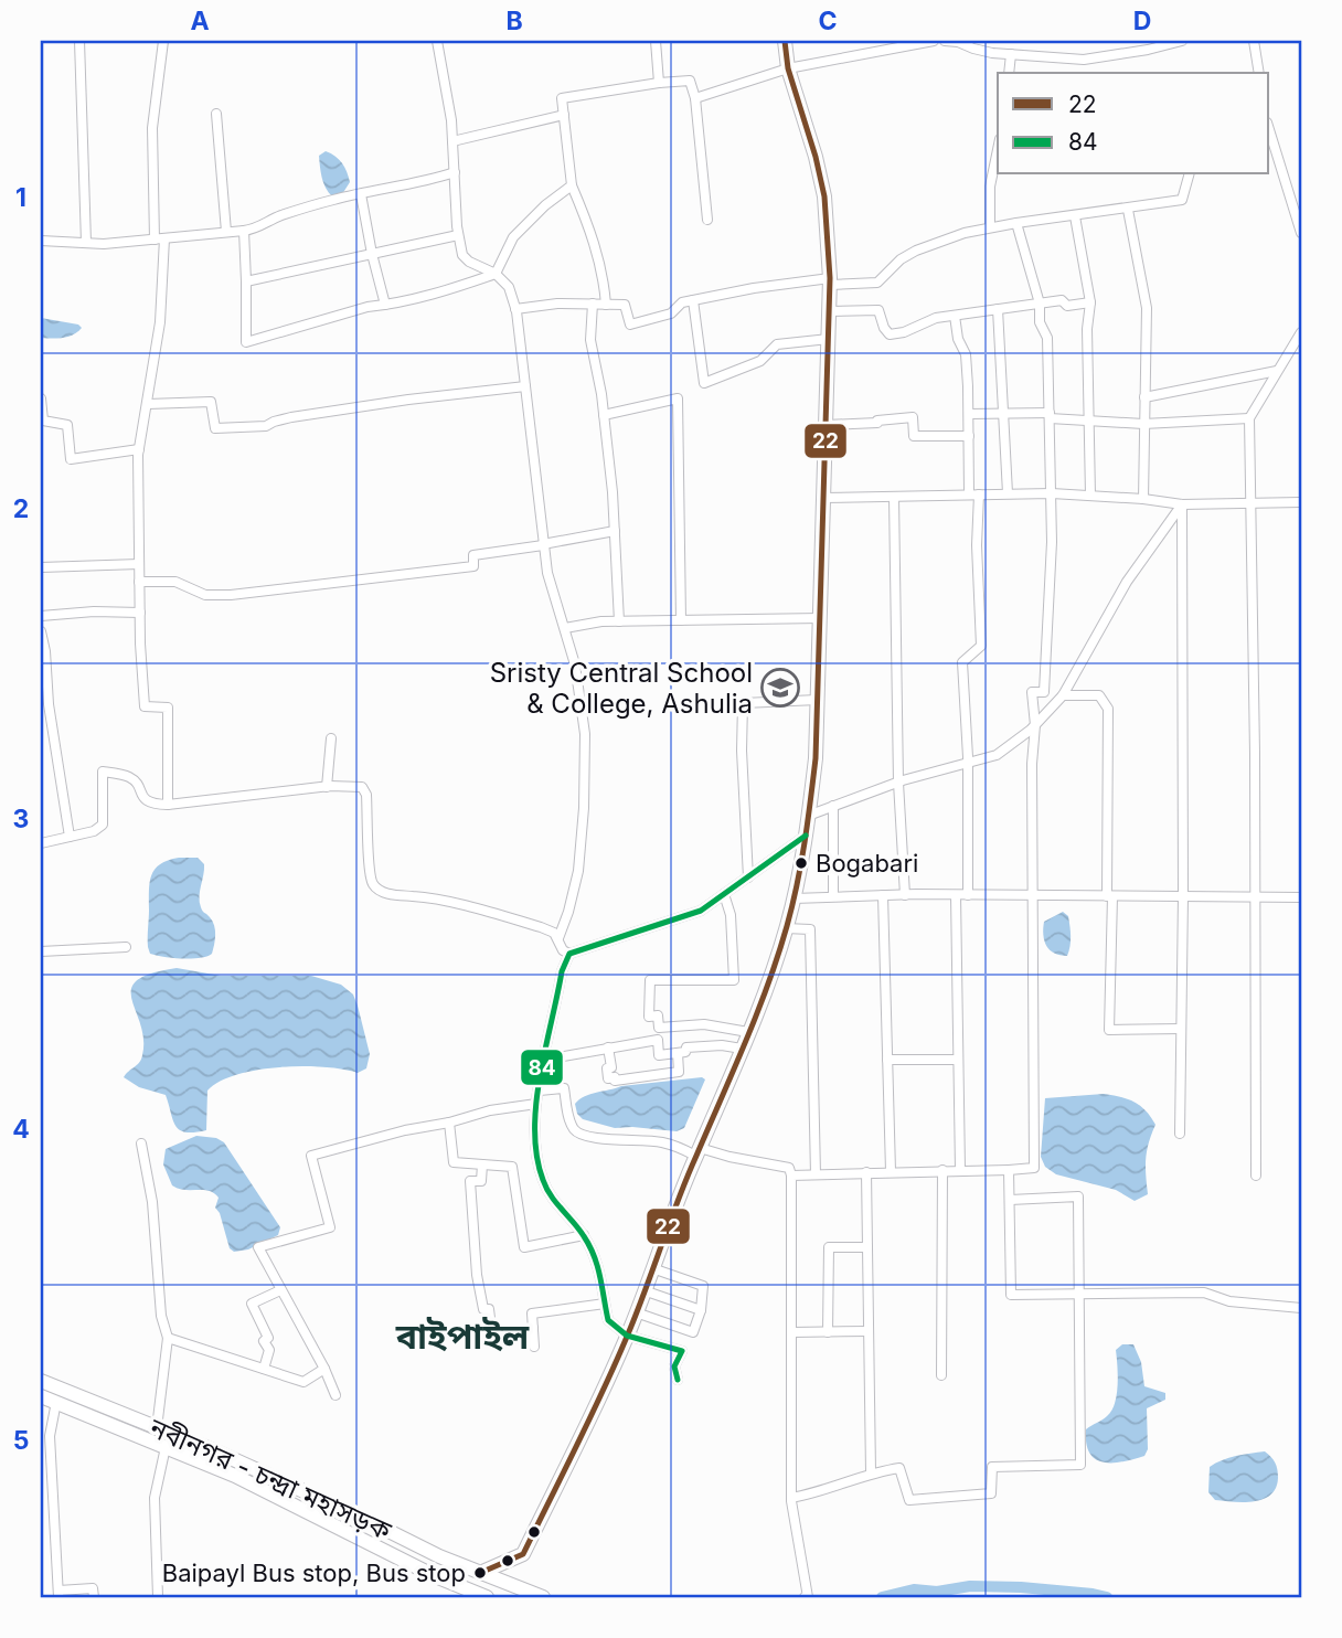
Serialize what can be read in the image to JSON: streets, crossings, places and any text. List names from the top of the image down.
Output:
{
  "streets": {
    "highway": ["নবীনগর - চন্দ্রা মহাসড়ক"]
  },
  "districts": ["বাইপাইল"],
  "places": {
    "school or university": ["Sristy Central School & College, Ashulia"],
    "other": ["Bogabari", "Baipayl Bus stop, Bus stop"]
  },
  "lines": ["transit line 22", "transit line 84"],
  "legend": ["22", "84"],
  "grid": {
    "columns": [
      "A",
      "B",
      "C",
      "D"
    ],
    "rows": [
      "1",
      "2",
      "3",
      "4",
      "5"
    ]
  }
}
